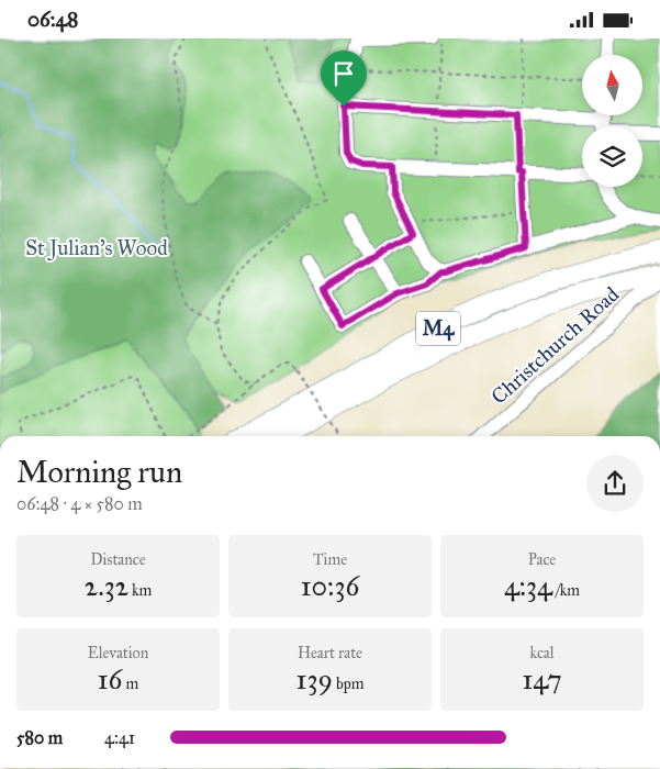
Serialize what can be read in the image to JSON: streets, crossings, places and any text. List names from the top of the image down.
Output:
{
  "streets": {
    "highway": ["M4"],
    "street": ["Christchurch Road"]
  },
  "crossings": [
    ["M4", "Christchurch Road"]
  ],
  "parks": ["St Julian's Wood"],
  "north": "top",
  "page": {
    "status": "06:48",
    "heading": ["Morning run", "06:48 · 4 × 580 m"],
    "stats": [
      ["Distance", "2.32 km"],
      ["Time", "10:36"],
      ["Pace", "4:34 /km"],
      ["Elevation", "16 m"],
      ["Heart rate", "139 bpm"],
      ["kcal", "147"]
    ],
    "list": [
      {
        "name": "580 m",
        "note": "4:41"
      }
    ]
  }
}
